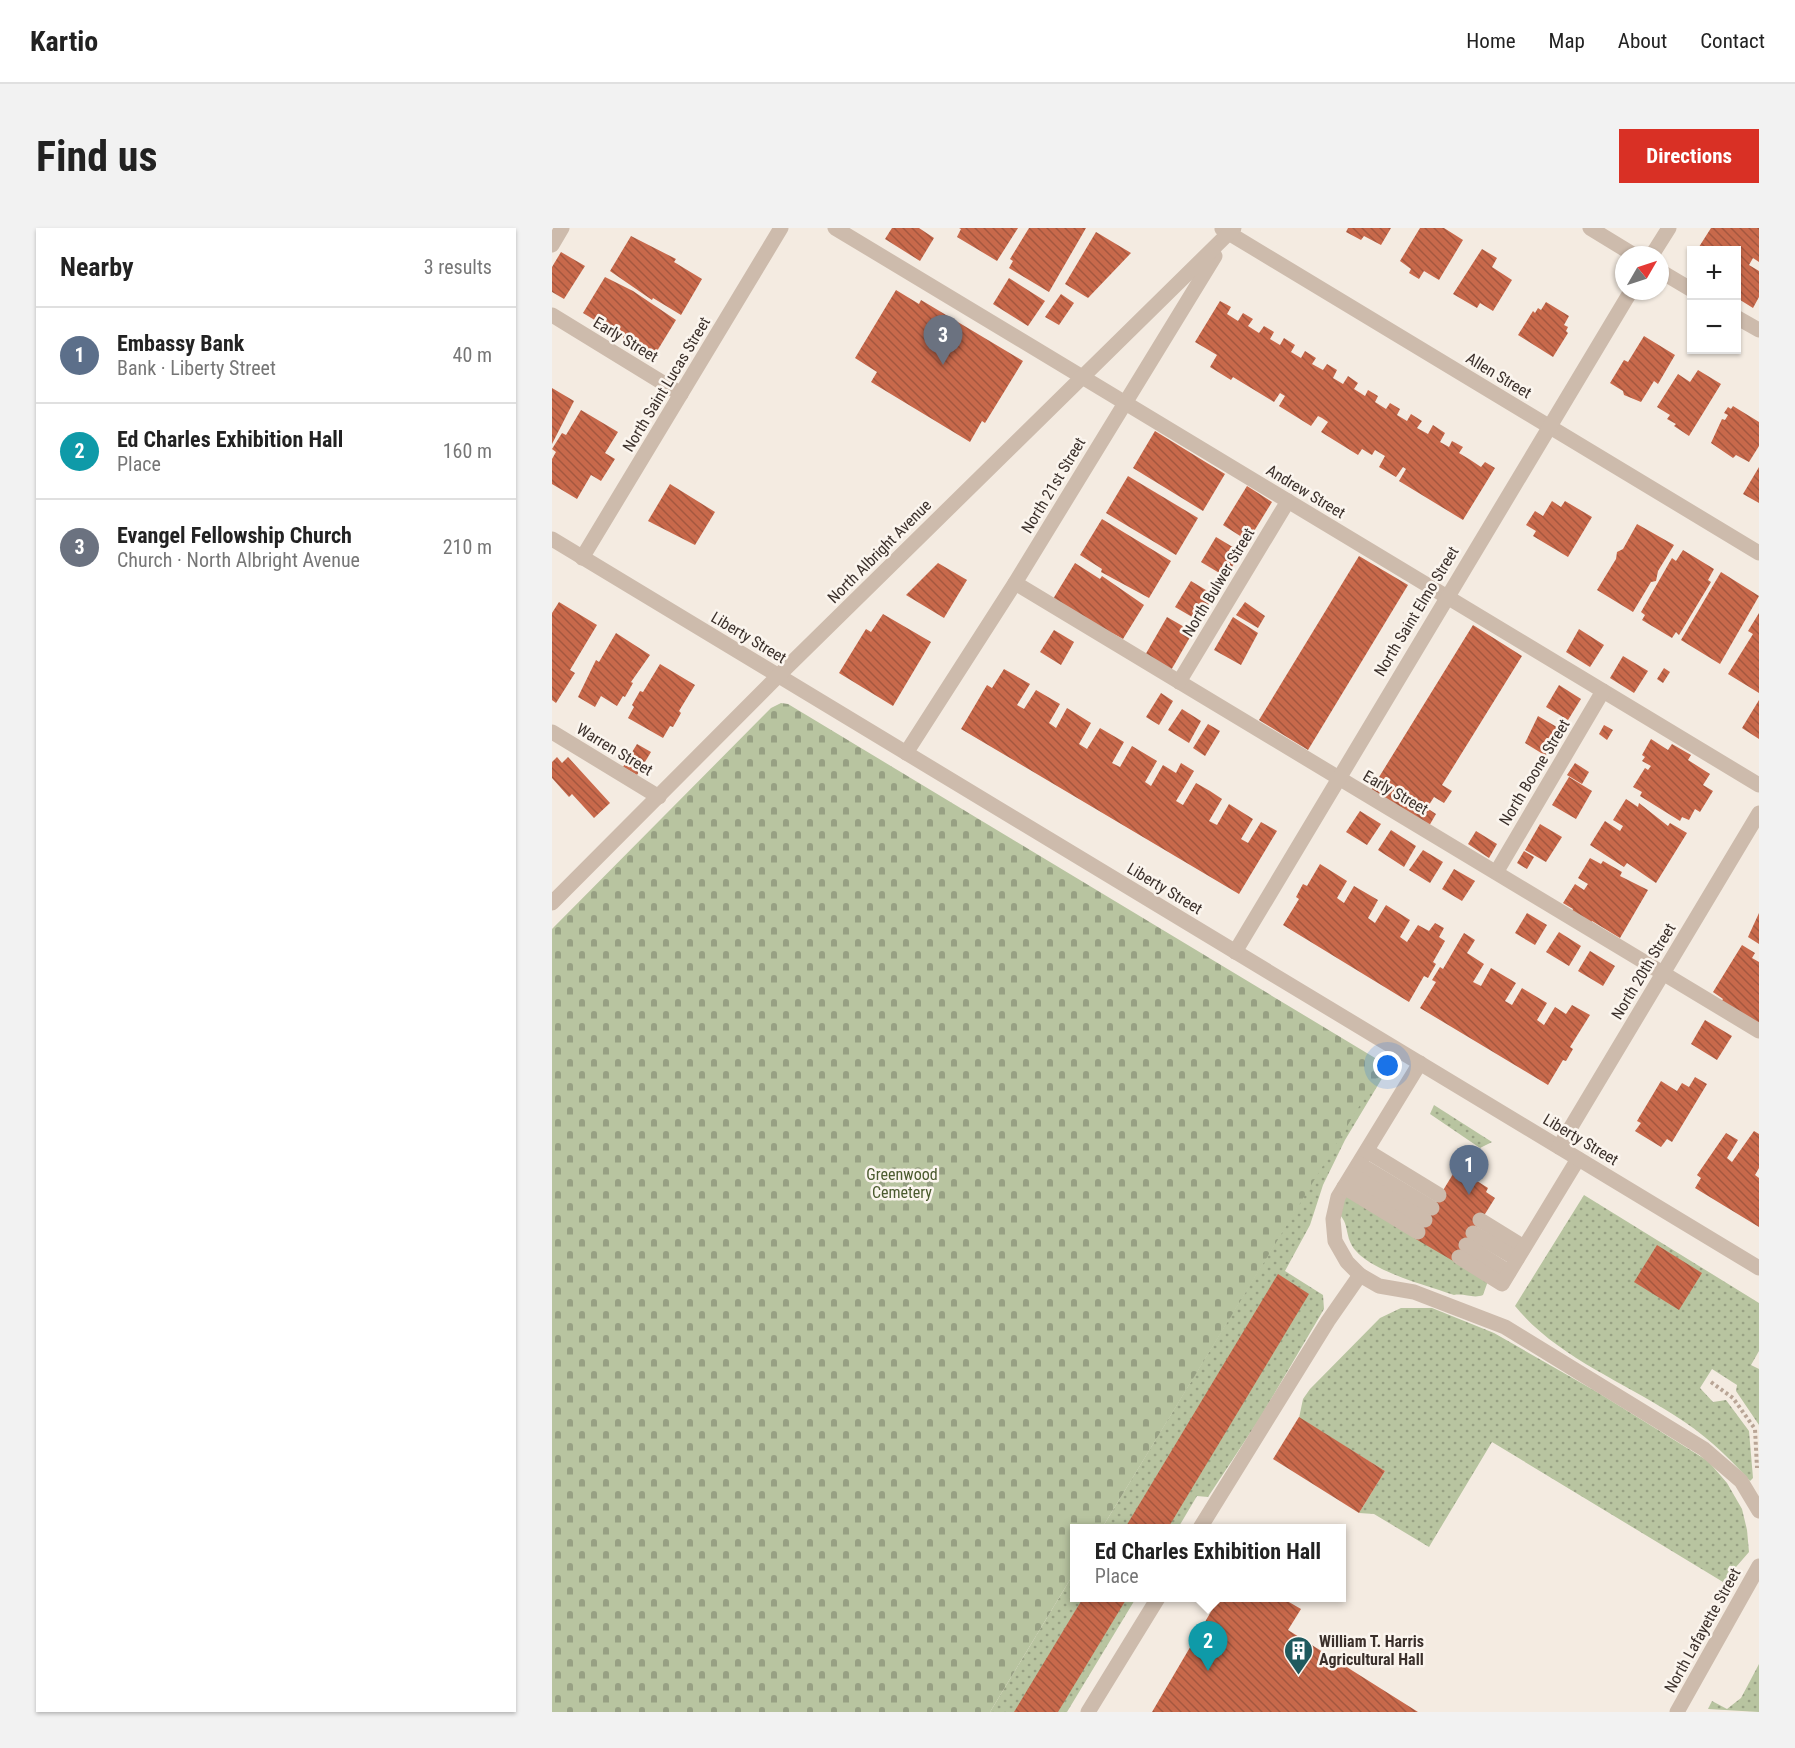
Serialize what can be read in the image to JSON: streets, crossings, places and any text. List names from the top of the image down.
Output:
{
  "streets": {
    "street": [
      "Early Street",
      "Allen Street",
      "North Saint Lucas Street",
      "North 21st Street",
      "Andrew Street",
      "North Albright Avenue",
      "North Bulwer Street",
      "North Saint Elmo Street",
      "Liberty Street",
      "Warren Street",
      "North Boone Street",
      "North 20th Street",
      "North Lafayette Street"
    ]
  },
  "crossings": [
    ["Early Street", "North Saint Lucas Street"],
    ["Early Street", "North 21st Street"],
    ["Early Street", "North Bulwer Street"],
    ["Early Street", "North Saint Elmo Street"],
    ["Early Street", "North Boone Street"],
    ["Early Street", "North 20th Street"],
    ["Allen Street", "North 21st Street"],
    ["Allen Street", "North Albright Avenue"],
    ["Allen Street", "North Saint Elmo Street"],
    ["North Saint Lucas Street", "Liberty Street"],
    ["North 21st Street", "Andrew Street"],
    ["North 21st Street", "North Albright Avenue"],
    ["North 21st Street", "Liberty Street"],
    ["Andrew Street", "North Albright Avenue"],
    ["Andrew Street", "North Bulwer Street"],
    ["Andrew Street", "North Saint Elmo Street"],
    ["Andrew Street", "North Boone Street"],
    ["North Albright Avenue", "Liberty Street"],
    ["North Albright Avenue", "Warren Street"],
    ["North Saint Elmo Street", "Liberty Street"],
    ["Liberty Street", "North 20th Street"]
  ],
  "parks": ["Greenwood Cemetery"],
  "places": {
    "building": ["William T. Harris Agricultural Hall"]
  },
  "north": "top right",
  "page": {
    "header": "Kartio",
    "nav": [
      "Home",
      "Map",
      "About",
      "Contact"
    ],
    "buttons": "Directions",
    "title": "Find us",
    "heading": ["Nearby", "3 results"],
    "map_buttons": ["+", "−"],
    "list": [
      {
        "mark": "1",
        "name": "Embassy Bank",
        "note": "Bank · Liberty Street",
        "value": "40 m"
      },
      {
        "mark": "2",
        "name": "Ed Charles Exhibition Hall",
        "note": "Place",
        "value": "160 m"
      },
      {
        "mark": "3",
        "name": "Evangel Fellowship Church",
        "note": "Church · North Albright Avenue",
        "value": "210 m"
      }
    ],
    "pins": ["3", "1", "2"],
    "popup": ["Ed Charles Exhibition Hall", "Place"]
  }
}
